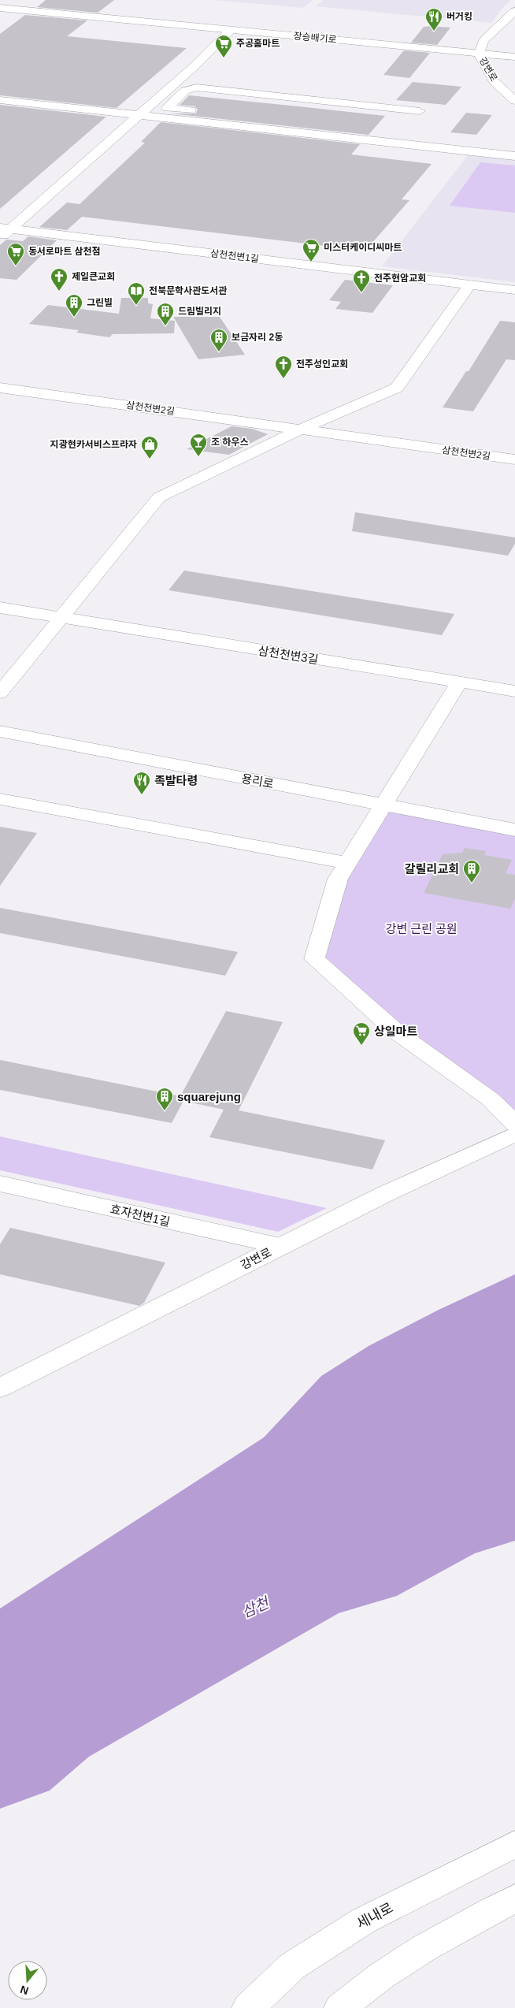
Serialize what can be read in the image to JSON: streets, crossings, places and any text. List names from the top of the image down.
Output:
{
  "streets": {
    "street": [
      "장승배기로",
      "강변로",
      "삼천천변1길",
      "삼천천변2길",
      "삼천천변3길",
      "용리로",
      "효자천변1길",
      "세내로"
    ]
  },
  "crossings": [
    ["장승배기로", "강변로"],
    ["강변로", "효자천변1길"]
  ],
  "water": ["삼천"],
  "parks": ["강변 근린 공원"],
  "places": {
    "restaurant": ["버거킹", "족발타령"],
    "supermarket": [
      "주공홈마트",
      "미스터케이디씨마트",
      "동서로마트 삼천점",
      "상일마트"
    ],
    "church": ["제일큰교회", "전주현암교회", "전주성인교회"],
    "library": ["전북문학사관도서관"],
    "building": [
      "그린빌",
      "드림빌리지",
      "보금자리 2동",
      "갈릴리교회",
      "squarejung"
    ],
    "bar": ["조 하우스"],
    "shop": ["지광현카서비스프라자"]
  },
  "north": "bottom"
}
